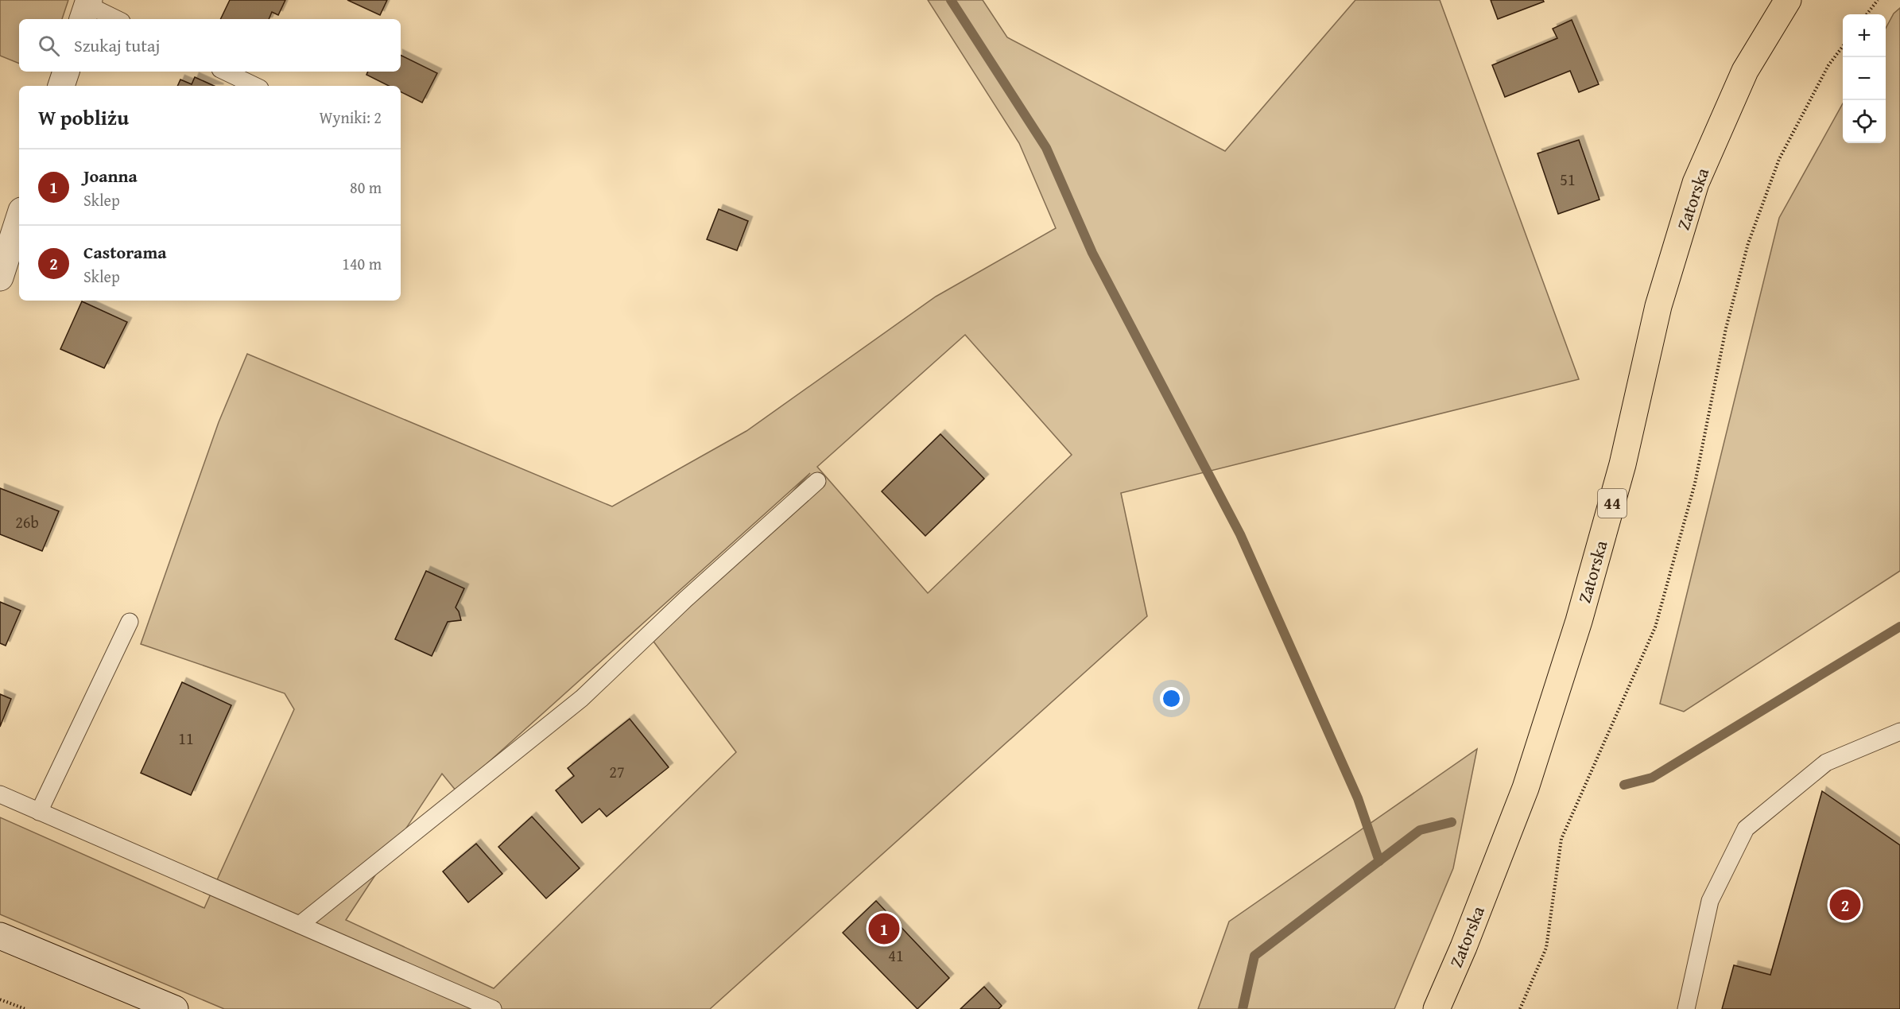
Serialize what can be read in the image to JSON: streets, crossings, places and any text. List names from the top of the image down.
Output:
{
  "streets": {
    "main road": ["Zatorska", "44"]
  },
  "house_numbers": [
    "51",
    "26b",
    "11",
    "27",
    "41"
  ],
  "page": {
    "map_buttons": ["+", "−"],
    "search": "Szukaj tutaj",
    "heading": ["W pobliżu", "Wyniki: 2"],
    "list": [
      {
        "mark": "1",
        "name": "Joanna",
        "note": "Sklep",
        "value": "80 m"
      },
      {
        "mark": "2",
        "name": "Castorama",
        "note": "Sklep",
        "value": "140 m"
      }
    ],
    "pins": ["2", "1"]
  }
}
